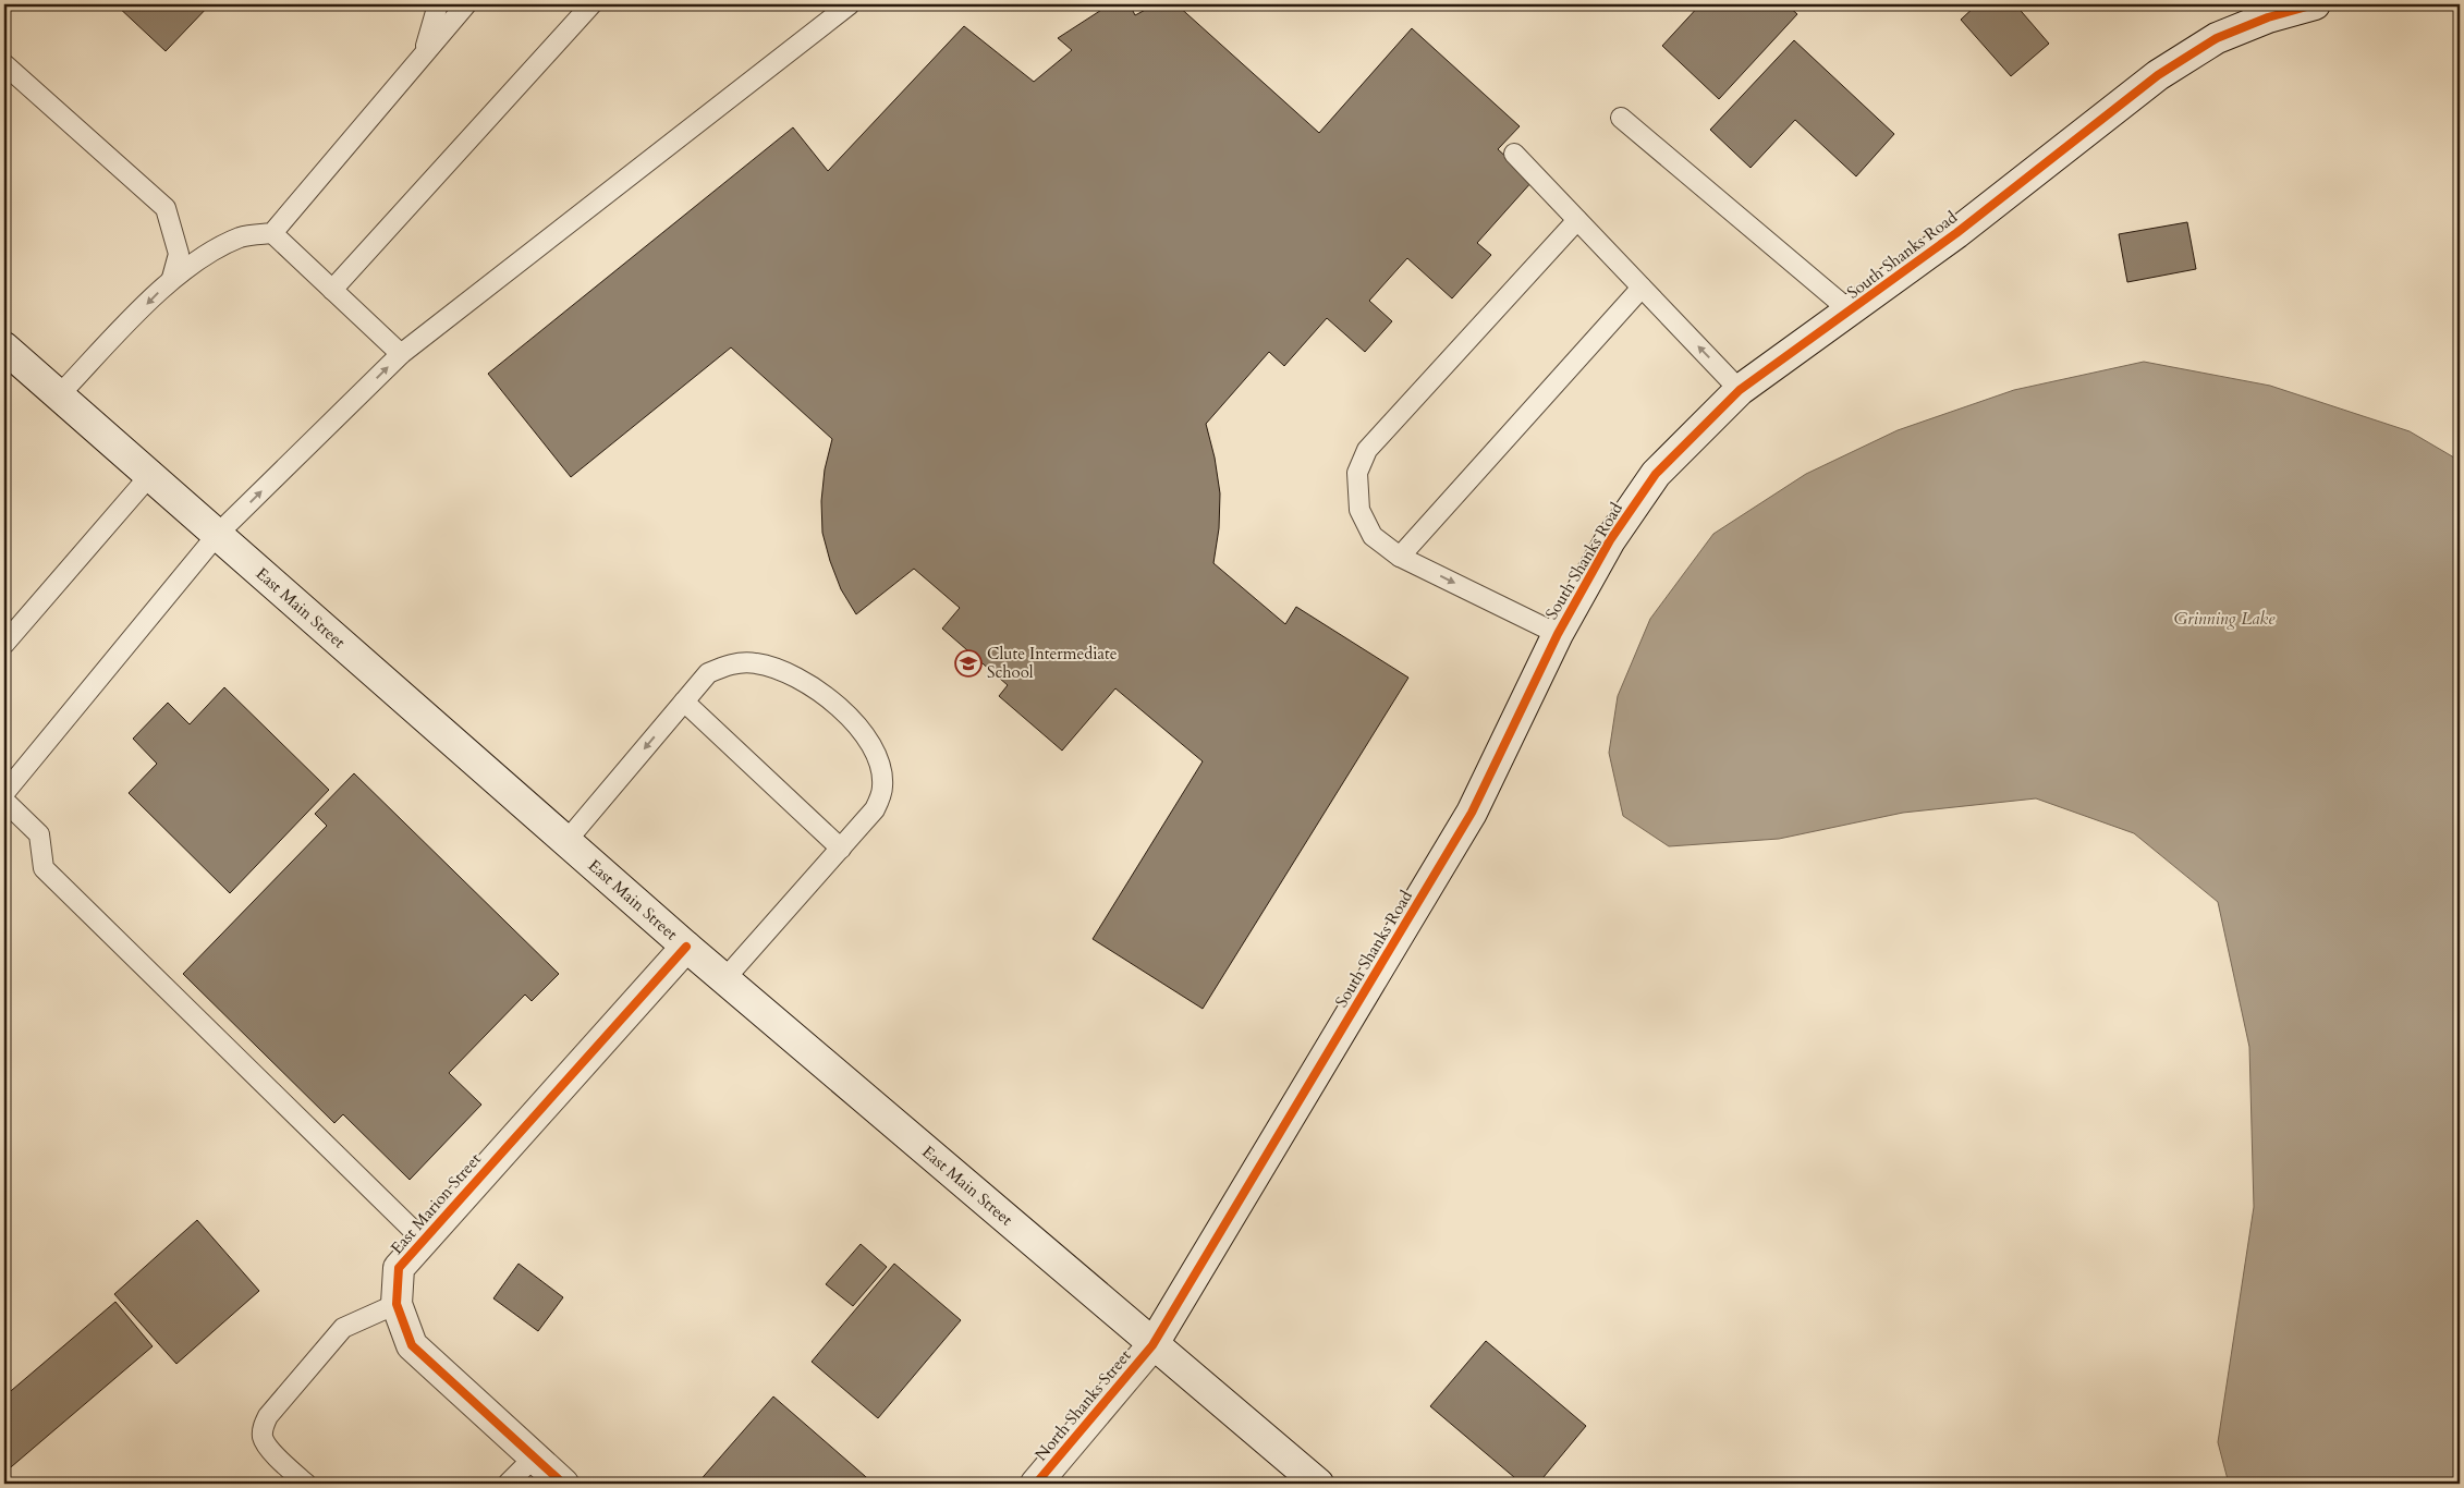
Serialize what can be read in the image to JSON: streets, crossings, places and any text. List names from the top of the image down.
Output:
{
  "streets": {
    "street": [
      "South Shanks Road",
      "East Main Street",
      "East Marion Street",
      "North Shanks Street"
    ]
  },
  "crossings": [
    ["South Shanks Road", "East Main Street"],
    ["South Shanks Road", "North Shanks Street"],
    ["East Main Street", "East Marion Street"],
    ["East Main Street", "North Shanks Street"]
  ],
  "water": ["Grinning Lake"],
  "places": {
    "school or university": ["Clute Intermediate School"]
  }
}
